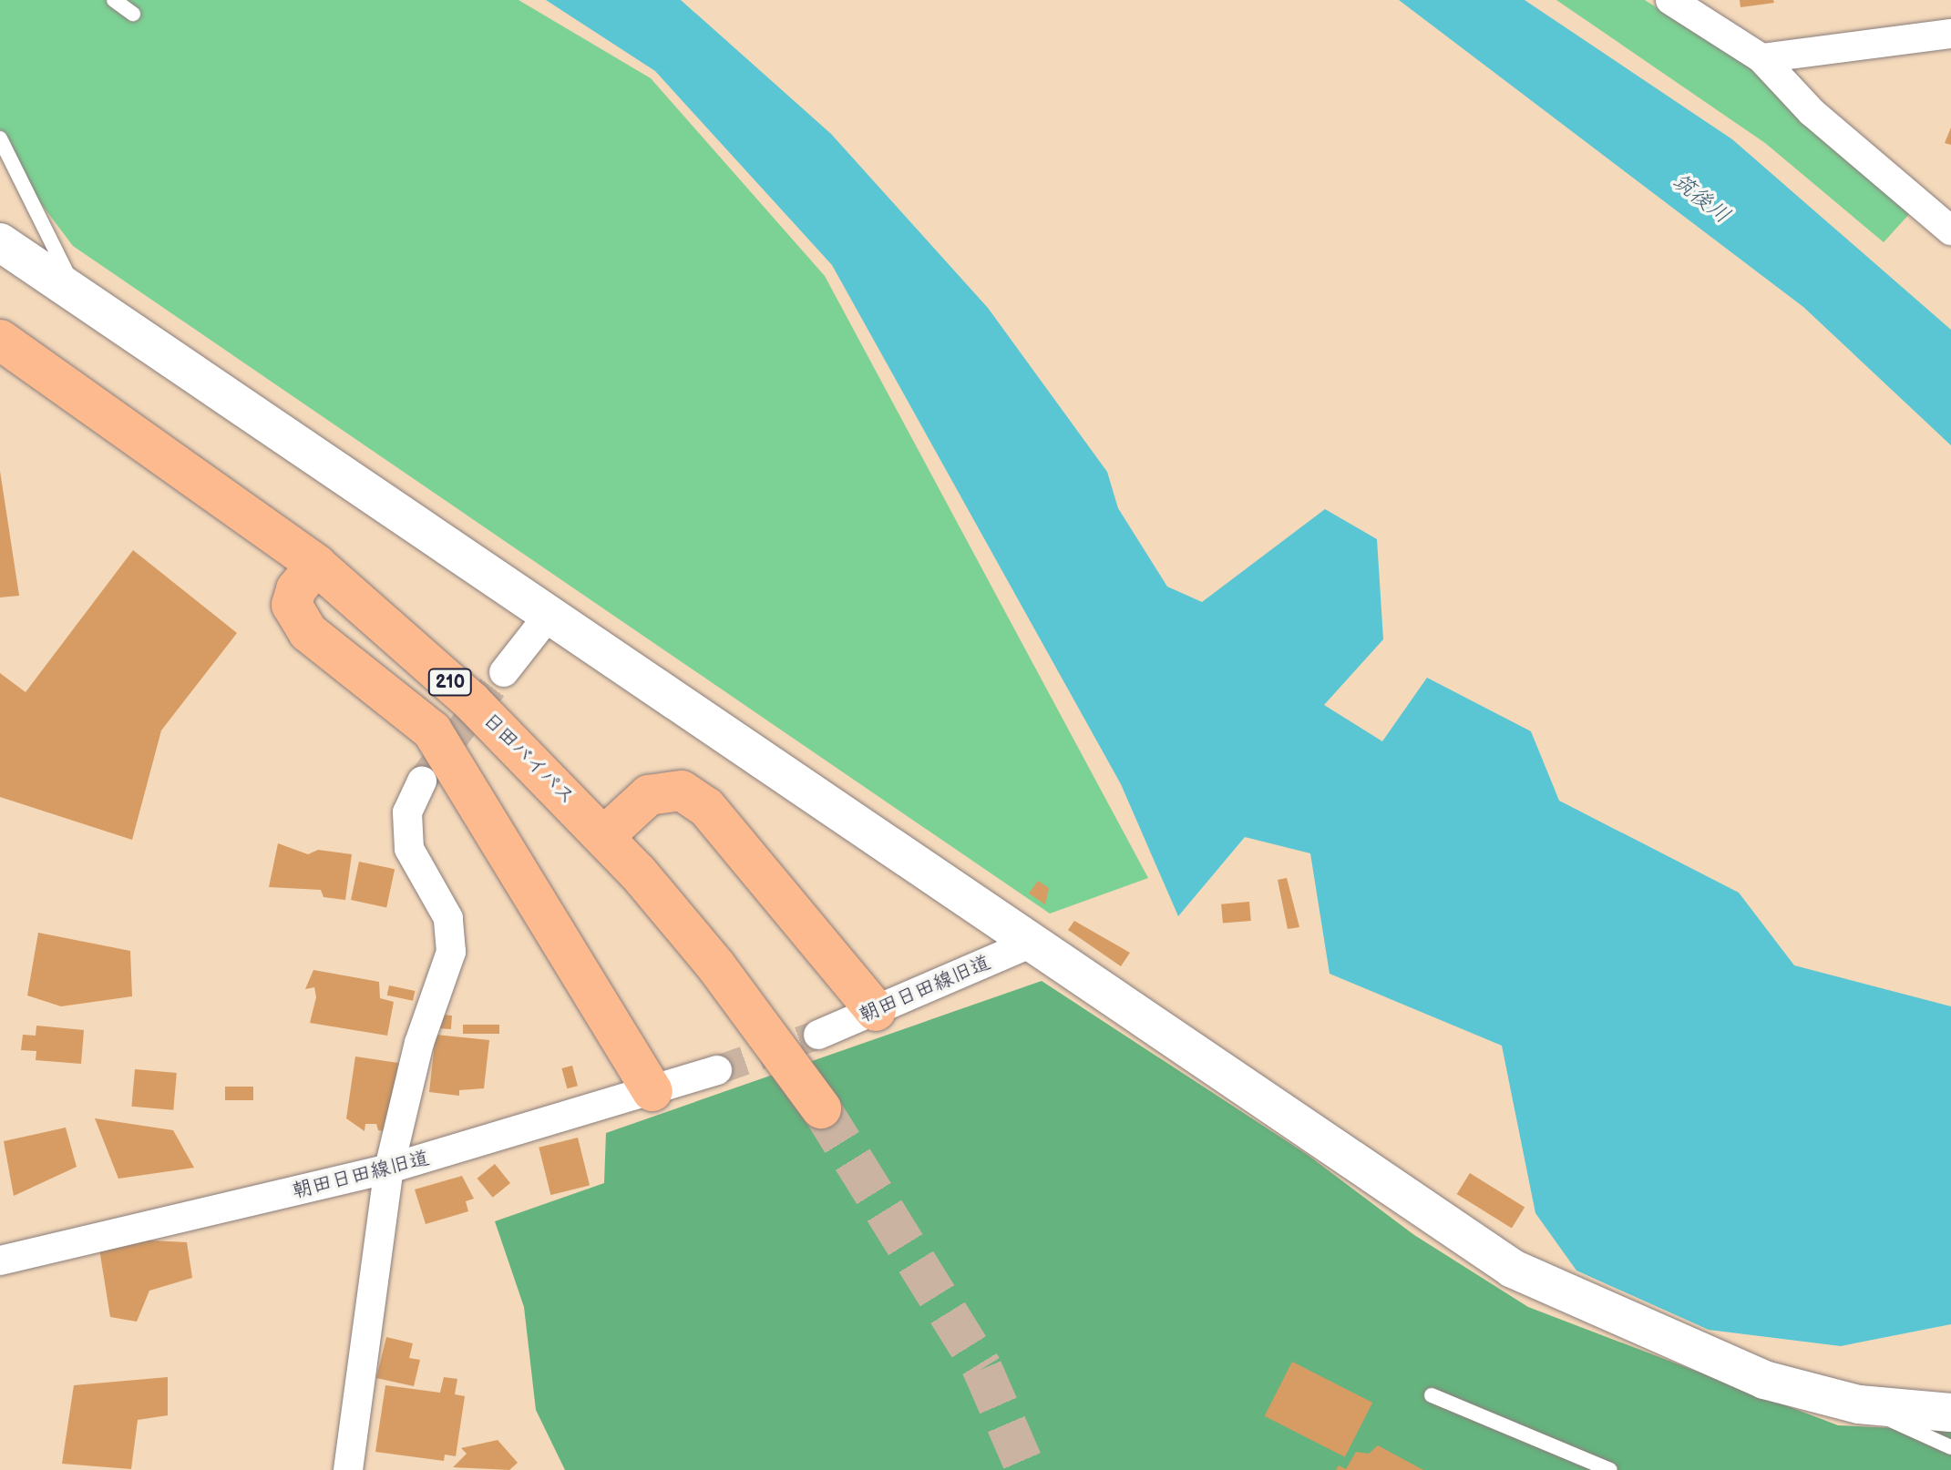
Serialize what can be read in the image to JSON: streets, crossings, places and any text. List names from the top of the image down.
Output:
{
  "streets": {
    "highway": ["210", "日田バイパス"],
    "street": ["朝田日田線旧道"]
  },
  "water": ["筑後川"]
}
